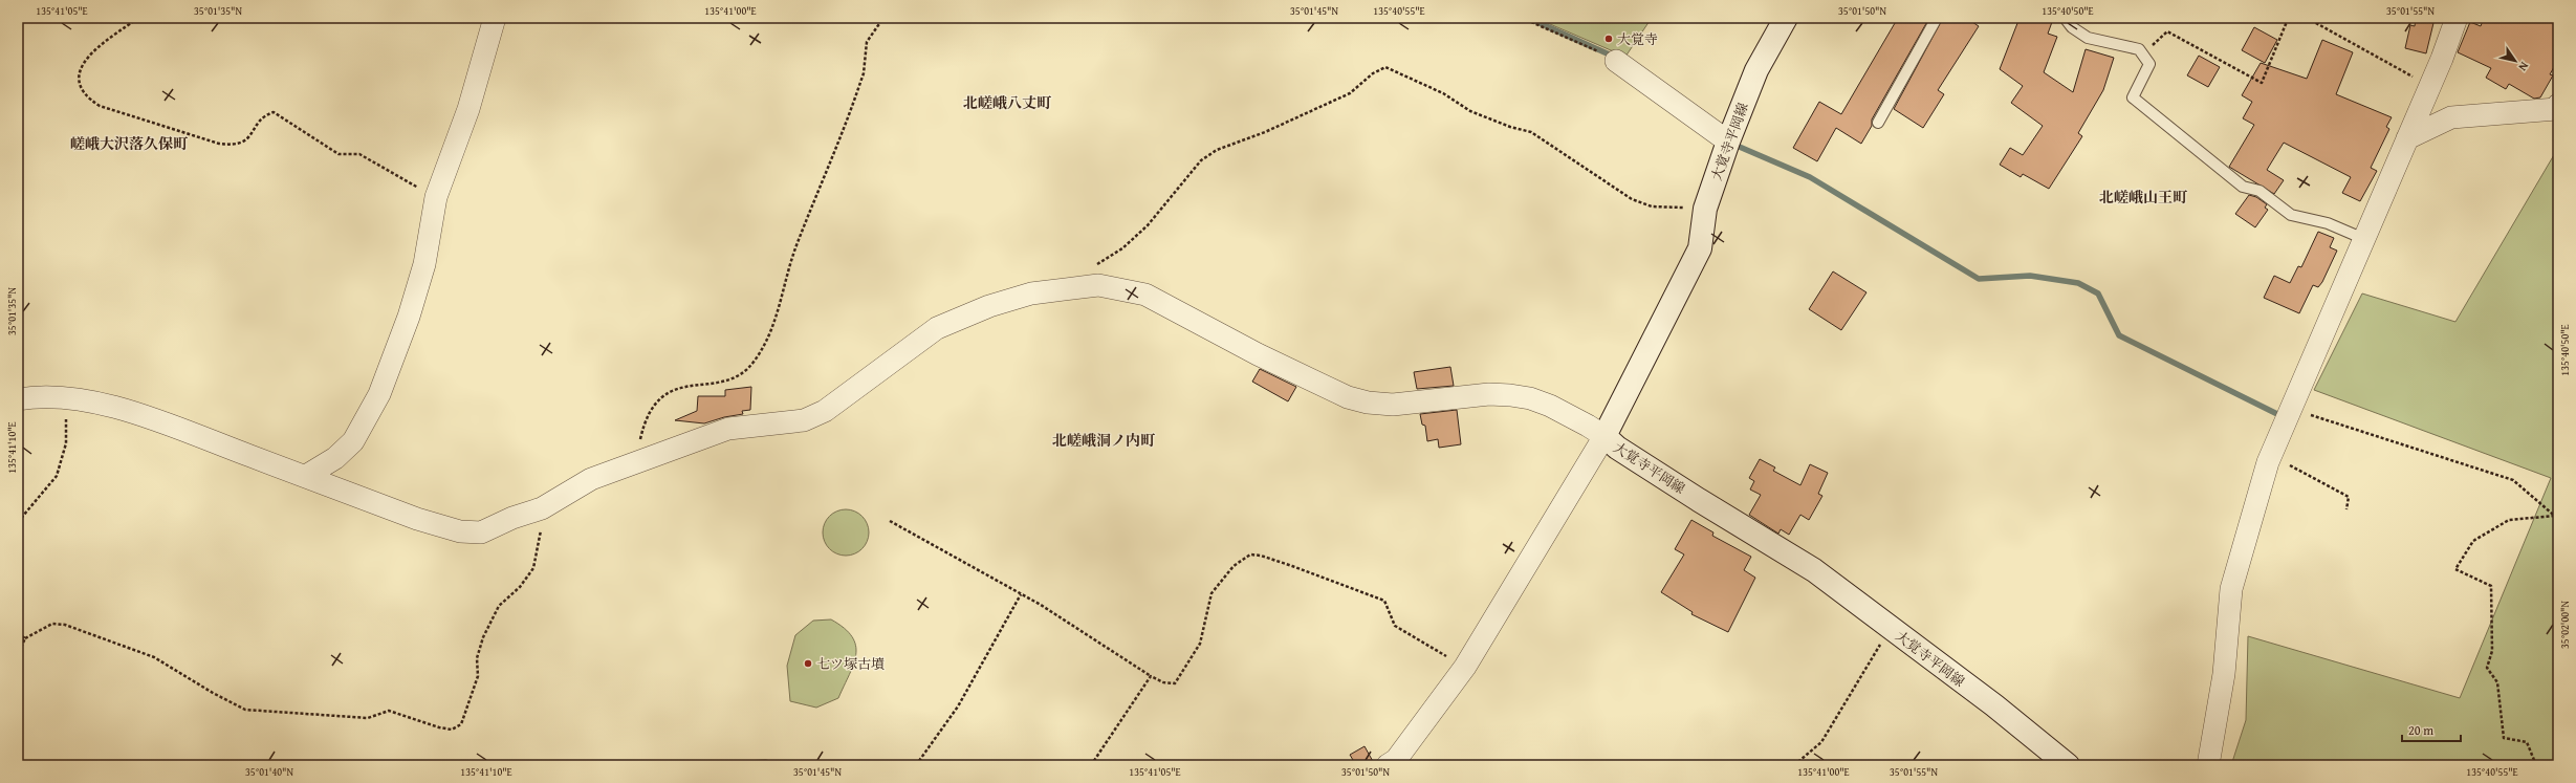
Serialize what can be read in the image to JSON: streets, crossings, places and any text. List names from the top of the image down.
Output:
{
  "streets": {
    "main road": ["大覚寺平岡線"]
  },
  "districts": [
    "北嵯峨八丈町",
    "嵯峨大沢落久保町",
    "北嵯峨山王町",
    "北嵯峨洞ノ内町"
  ],
  "places": ["大覚寺", "七ツ塚古墳"],
  "scale_bar": "20 m",
  "north": "bottom right",
  "coordinates": [
    "135°41'05\"E",
    "35°01'35\"N",
    "135°41'00\"E",
    "35°01'45\"N",
    "135°40'55\"E",
    "35°01'50\"N",
    "135°40'50\"E",
    "35°01'55\"N",
    "135°41'10\"E",
    "35°02'00\"N",
    "35°01'40\"N"
  ]
}
